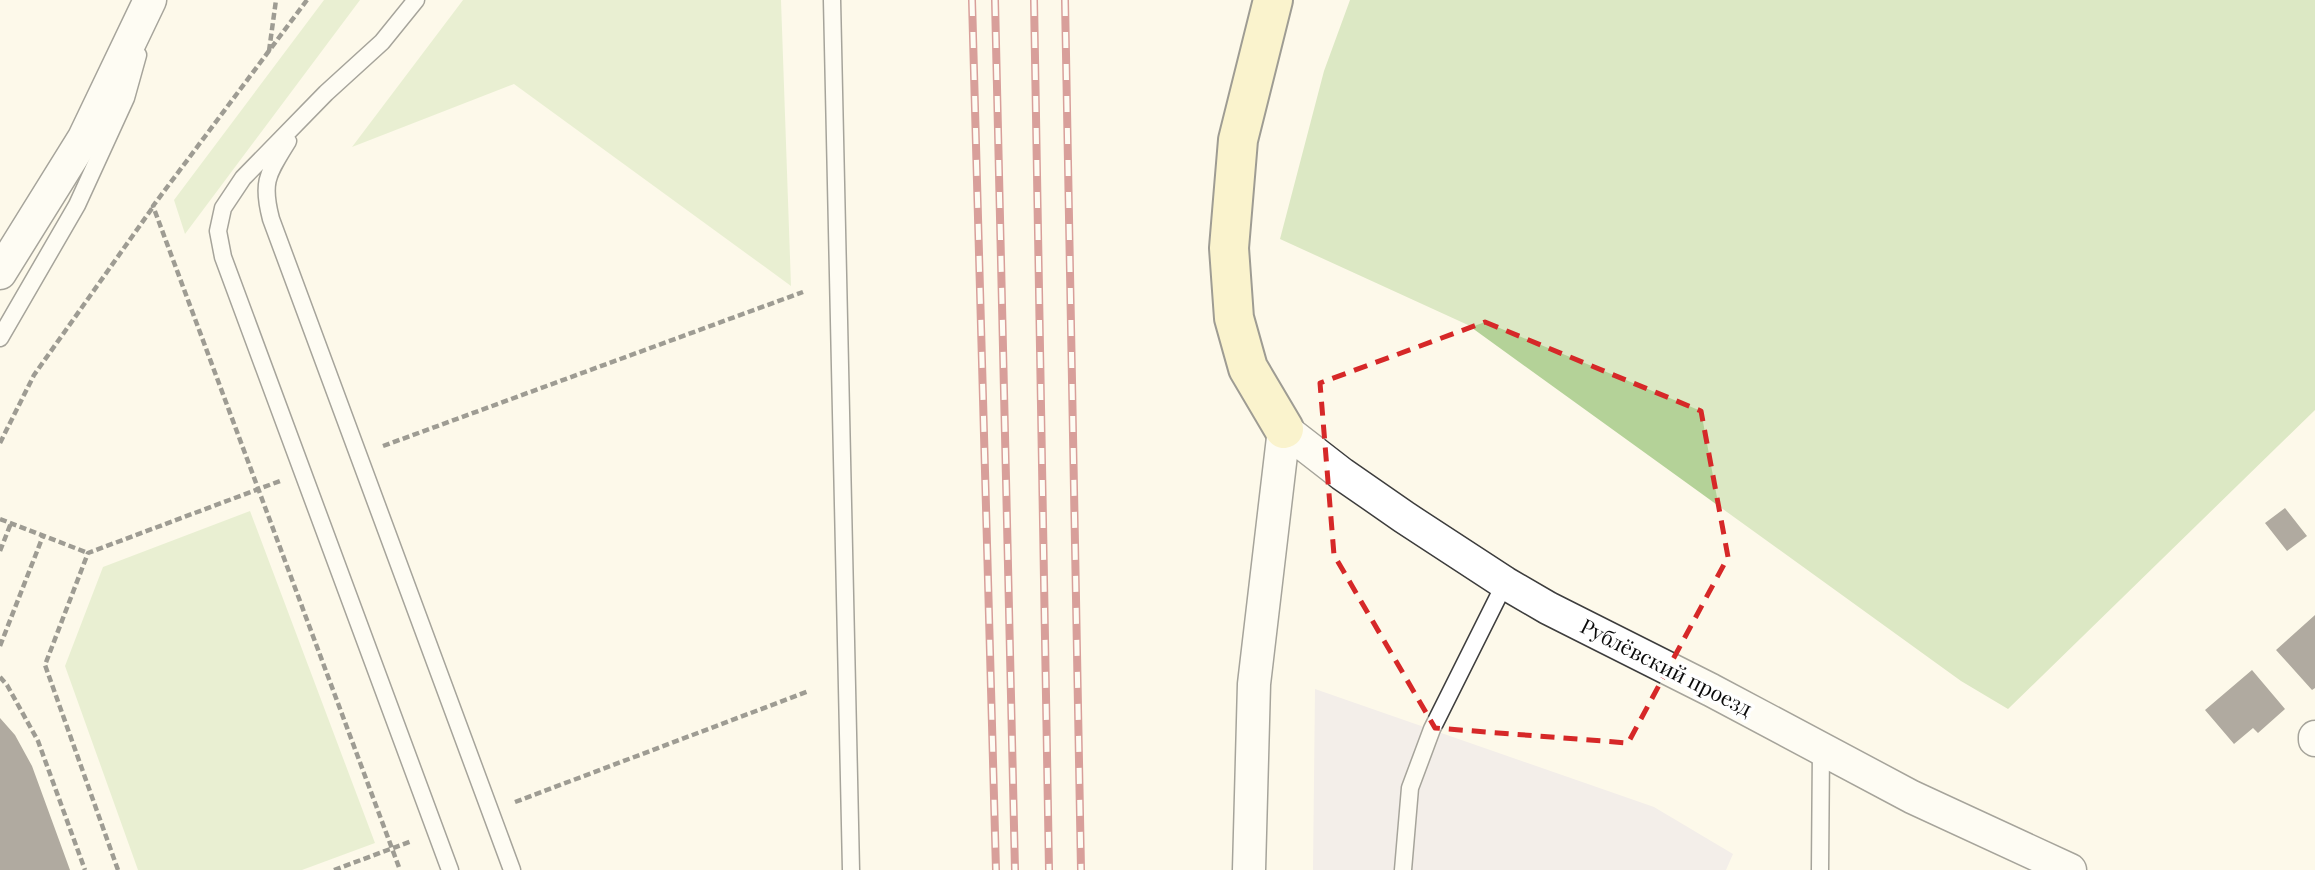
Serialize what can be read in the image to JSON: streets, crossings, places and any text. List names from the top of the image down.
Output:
{
  "streets": {
    "street": ["Рублёвский проезд"]
  }
}
